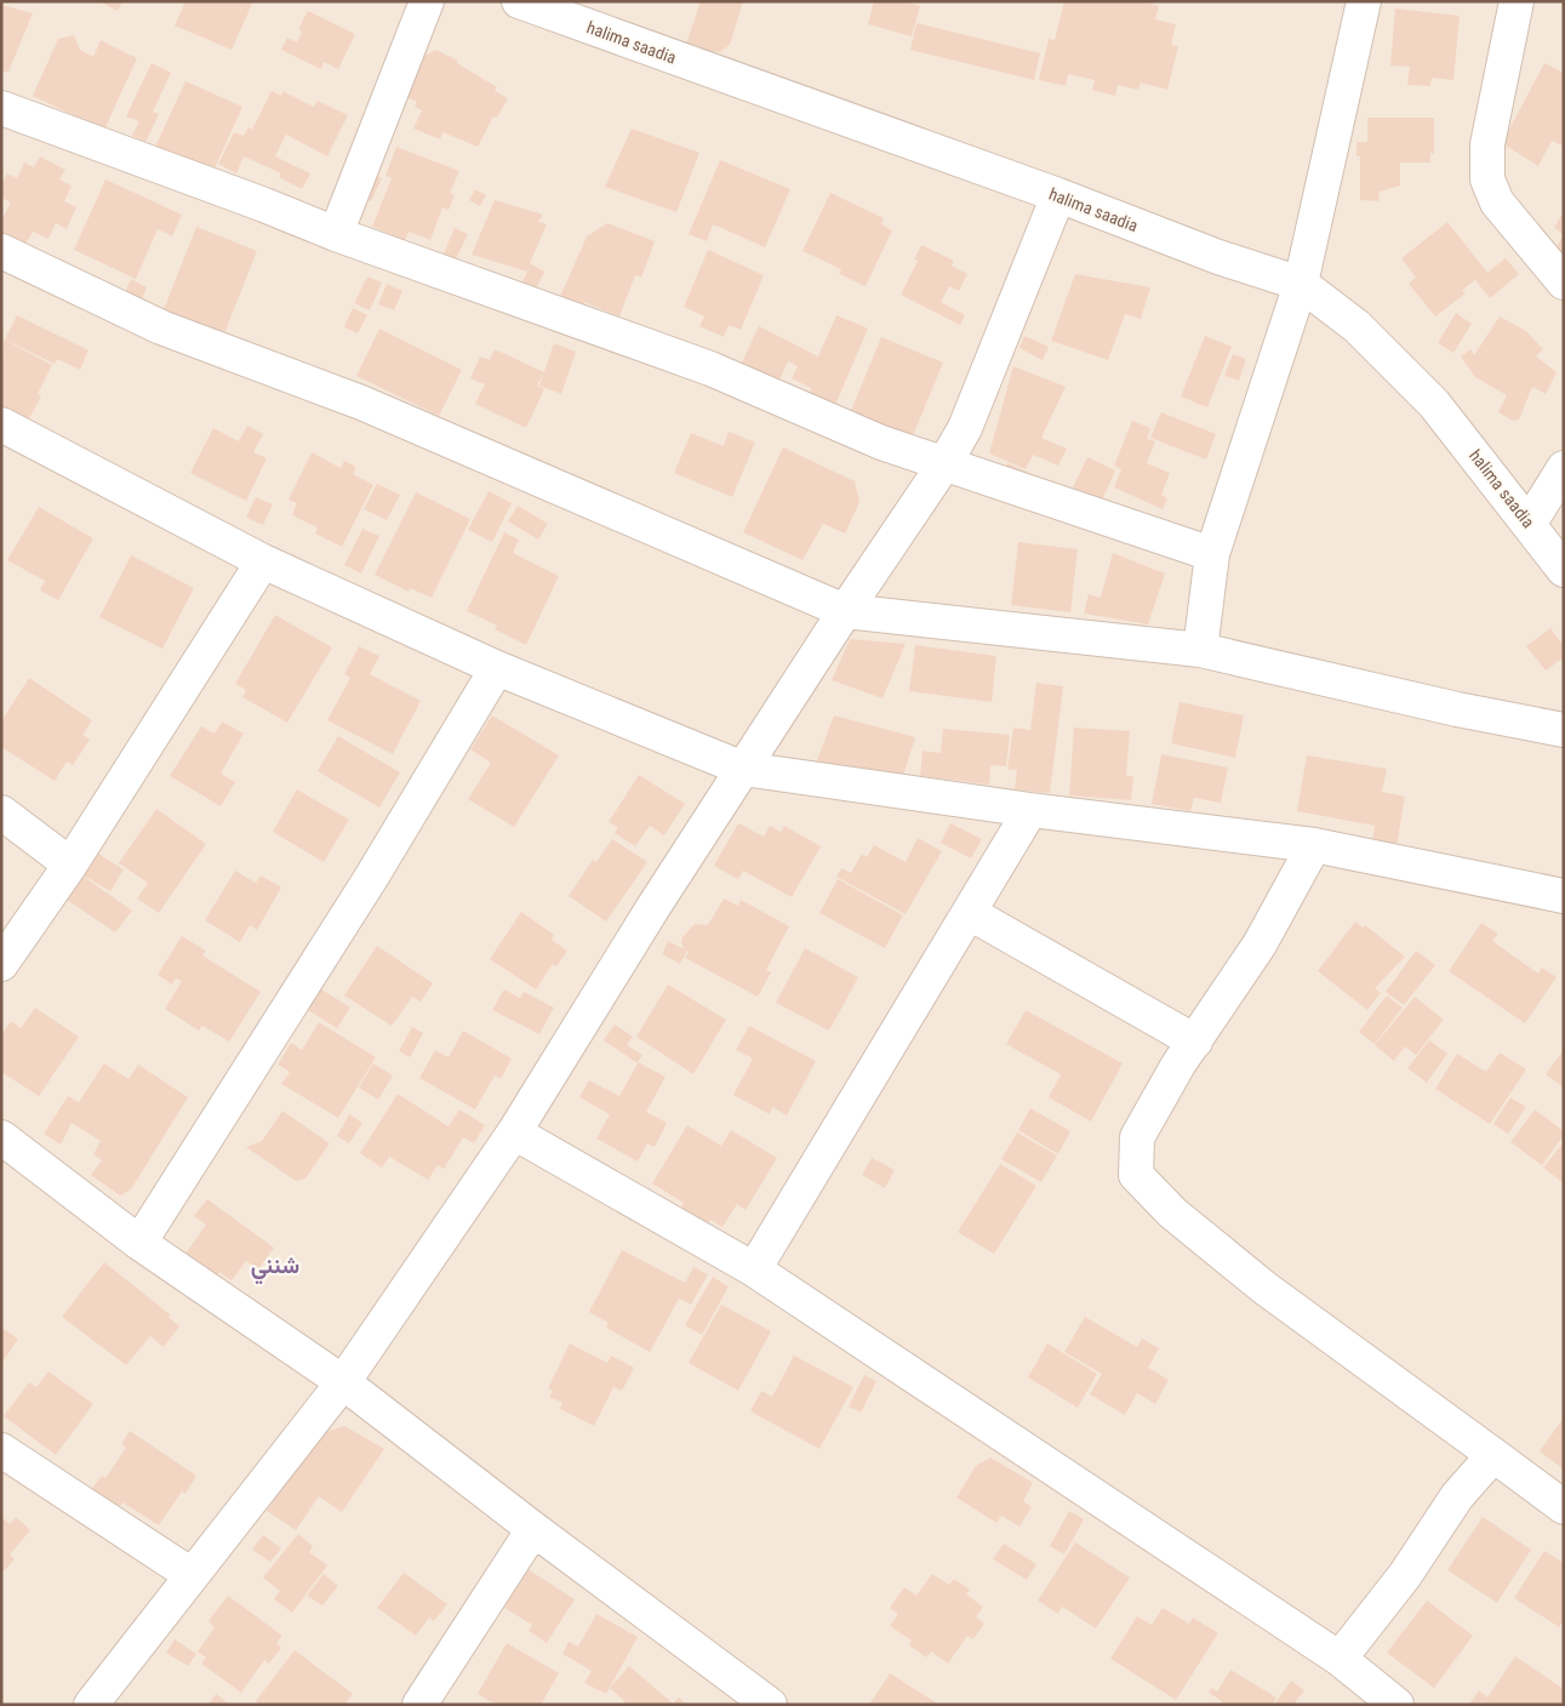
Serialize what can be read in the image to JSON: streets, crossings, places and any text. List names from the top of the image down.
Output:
{
  "streets": {
    "street": ["halima saadia"]
  },
  "districts": ["شنني"]
}
